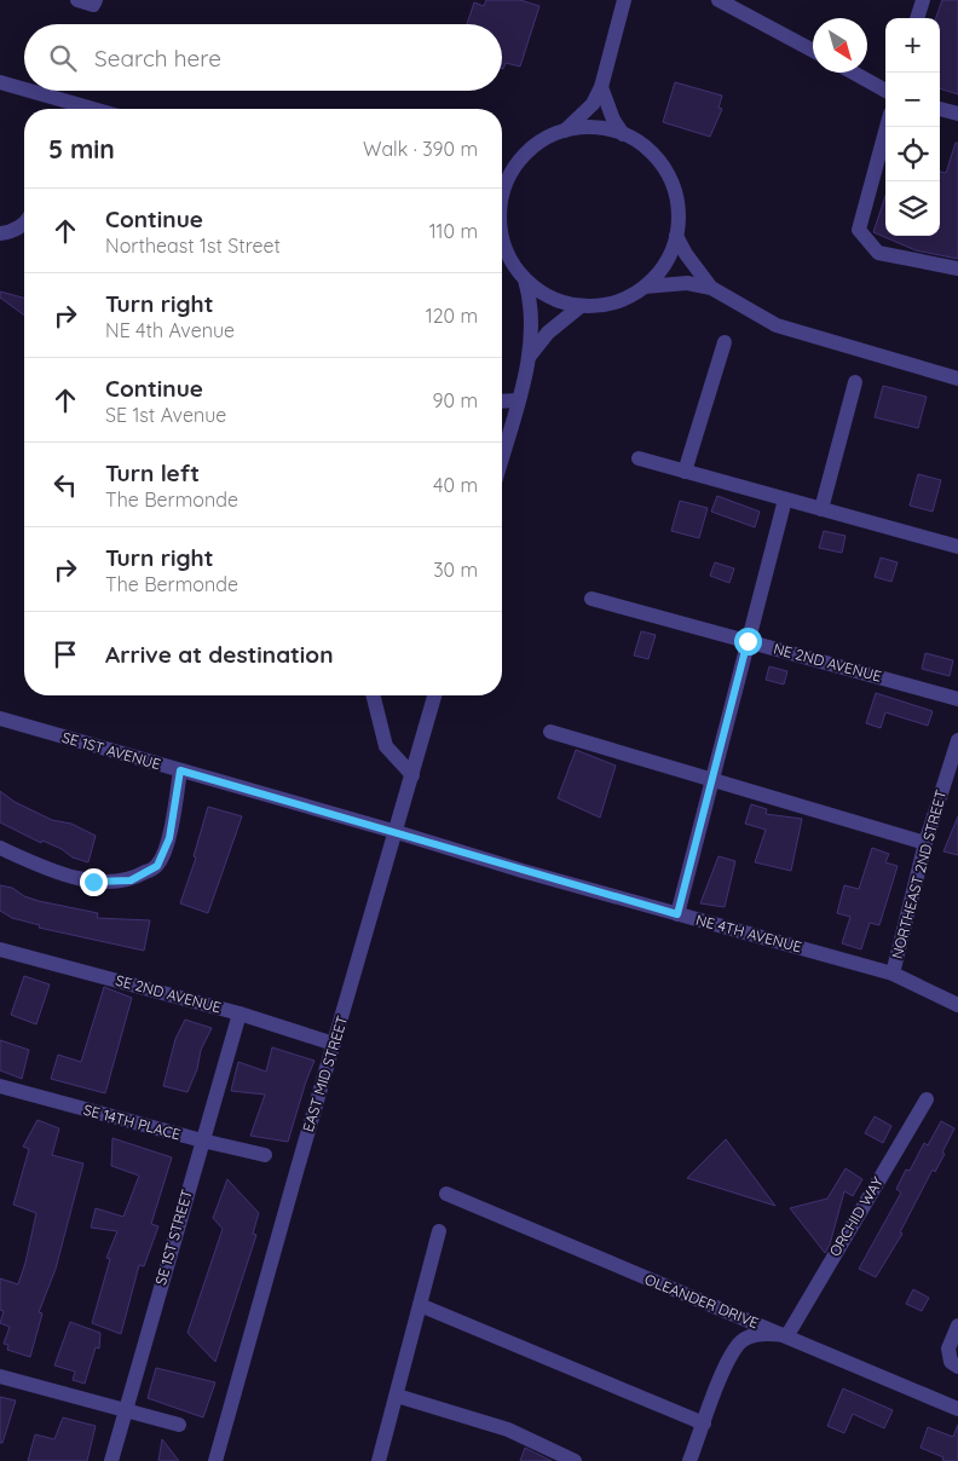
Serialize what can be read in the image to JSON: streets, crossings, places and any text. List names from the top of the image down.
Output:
{
  "streets": {
    "street": [
      "NE 2ND AVENUE",
      "SE 1ST AVENUE",
      "NORTHEAST 2ND STREET",
      "NE 4TH AVENUE",
      "SE 2ND AVENUE",
      "EAST MID STREET",
      "SE 14TH PLACE",
      "ORCHID WAY",
      "SE 1ST STREET",
      "OLEANDER DRIVE"
    ]
  },
  "crossings": [
    ["SE 1ST AVENUE", "NE 4TH AVENUE"],
    ["SE 1ST AVENUE", "EAST MID STREET"],
    ["NORTHEAST 2ND STREET", "NE 4TH AVENUE"],
    ["NE 4TH AVENUE", "EAST MID STREET"],
    ["SE 2ND AVENUE", "EAST MID STREET"],
    ["SE 2ND AVENUE", "SE 1ST STREET"],
    ["SE 14TH PLACE", "SE 1ST STREET"],
    ["ORCHID WAY", "OLEANDER DRIVE"]
  ],
  "north": "bottom right",
  "page": {
    "map_buttons": ["+", "−"],
    "search": "Search here",
    "heading": ["5 min", "Walk · 390 m"],
    "list": [
      ["Continue", "Northeast 1st Street", "110 m"],
      ["Turn right", "NE 4th Avenue", "120 m"],
      ["Continue", "SE 1st Avenue", "90 m"],
      ["Turn left", "The Bermonde", "40 m"],
      ["Turn right", "The Bermonde", "30 m"],
      "Arrive at destination"
    ]
  }
}
